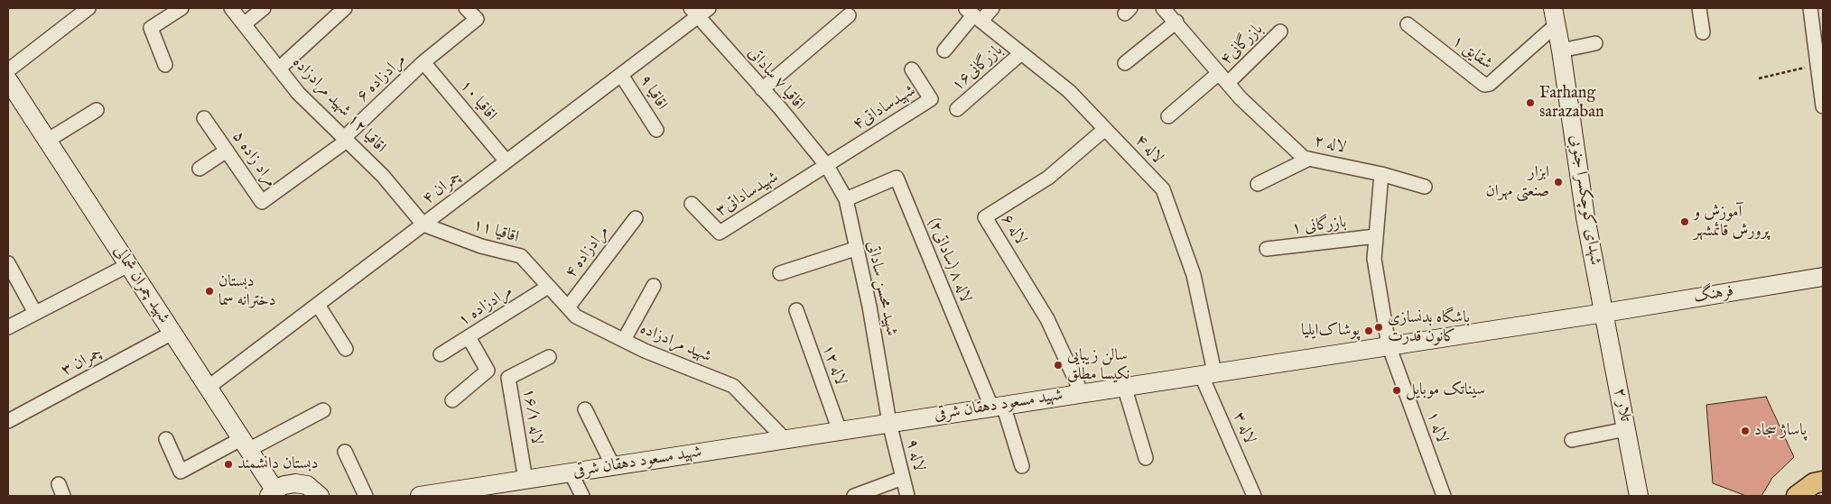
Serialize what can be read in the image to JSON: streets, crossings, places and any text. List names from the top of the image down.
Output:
{
  "streets": {
    "main road": [
      "شهدای کوچکسرا جنوبی",
      "شهید چمران شمالی",
      "فرهنگ",
      "تلار ۲",
      "شهید مسعود دهقان شرقی"
    ],
    "street": [
      "بازرگانی۴",
      "شقایق ۱",
      "بازرگانی۱۶",
      "مرادزاده ۶",
      "اقاقیا ۷ ساداتی",
      "اقاقیا ۹",
      "اقاقیا ۱۰",
      "اقاقیا ۱۲ شهید مرادزاده",
      "شهیدساداتی۴",
      "لاله ۲",
      "لاله ۴",
      "مراد زاده ۵",
      "چمران ۴",
      "شهیدساداتی۳",
      "بازرگانی ۱",
      "لاله ۶",
      "اقاقیا ۱۱",
      "مرادزاده ۴",
      "لاله ۸ (ساداتی۲)",
      "شهید محسن ساداتی",
      "مرادزاده ۱",
      "شهید مرادزاده",
      "چمران ۳",
      "لاله ۱۲",
      "لاله ۱۶/۱",
      "لاله ۱",
      "لاله ۳",
      "لاله ۹"
    ]
  },
  "crossings": [
    ["بازرگانی۴", "لاله ۲"],
    ["شقایق ۱", "شهدای کوچکسرا جنوبی"],
    ["بازرگانی۱۶", "لاله ۴"],
    ["مرادزاده ۶", "اقاقیا ۱۰"],
    ["مرادزاده ۶", "اقاقیا ۱۲ شهید مرادزاده"],
    ["مرادزاده ۶", "مراد زاده ۵"],
    ["اقاقیا ۷ ساداتی", "شهیدساداتی۴"],
    ["اقاقیا ۷ ساداتی", "چمران ۴"],
    ["اقاقیا ۷ ساداتی", "شهیدساداتی۳"],
    ["اقاقیا ۷ ساداتی", "شهید محسن ساداتی"],
    ["اقاقیا ۹", "چمران ۴"],
    ["اقاقیا ۱۰", "چمران ۴"],
    ["اقاقیا ۱۲ شهید مرادزاده", "مراد زاده ۵"],
    ["اقاقیا ۱۲ شهید مرادزاده", "چمران ۴"],
    ["اقاقیا ۱۲ شهید مرادزاده", "اقاقیا ۱۱"],
    ["شهیدساداتی۴", "شهیدساداتی۳"],
    ["شهیدساداتی۴", "شهید محسن ساداتی"],
    ["لاله ۴", "لاله ۶"],
    ["لاله ۴", "شهید مسعود دهقان شرقی"],
    ["لاله ۴", "لاله ۳"],
    ["چمران ۴", "اقاقیا ۱۱"],
    ["چمران ۴", "شهید چمران شمالی"],
    ["شهیدساداتی۳", "شهید محسن ساداتی"],
    ["شهدای کوچکسرا جنوبی", "فرهنگ"],
    ["شهدای کوچکسرا جنوبی", "تلار ۲"],
    ["شهدای کوچکسرا جنوبی", "شهید مسعود دهقان شرقی"],
    ["لاله ۶", "شهید مسعود دهقان شرقی"],
    ["اقاقیا ۱۱", "مرادزاده ۱"],
    ["اقاقیا ۱۱", "شهید مرادزاده"],
    ["مرادزاده ۴", "شهید مرادزاده"],
    ["لاله ۸ (ساداتی۲)", "شهید محسن ساداتی"],
    ["لاله ۸ (ساداتی۲)", "شهید مسعود دهقان شرقی"],
    ["شهید چمران شمالی", "چمران ۳"],
    ["شهید محسن ساداتی", "شهید مسعود دهقان شرقی"],
    ["شهید محسن ساداتی", "لاله ۹"],
    ["فرهنگ", "تلار ۲"],
    ["فرهنگ", "شهید مسعود دهقان شرقی"],
    ["مرادزاده ۱", "شهید مرادزاده"],
    ["شهید مرادزاده", "شهید مسعود دهقان شرقی"],
    ["لاله ۱۲", "شهید مسعود دهقان شرقی"],
    ["تلار ۲", "شهید مسعود دهقان شرقی"],
    ["شهید مسعود دهقان شرقی", "لاله ۱۶/۱"],
    ["شهید مسعود دهقان شرقی", "لاله ۱"],
    ["شهید مسعود دهقان شرقی", "لاله ۳"],
    ["شهید مسعود دهقان شرقی", "لاله ۹"]
  ],
  "places": [
    "Farhang sarazaban",
    "ابزار صنعتی مهران",
    "آموزش و پرورش قائمشهر",
    "دبستان دخترانه سما",
    "باشگاه بدنسازی کانون قدرت",
    "پوشاک‌ایلیا",
    "سالن زیبایی نکیسا مطلق",
    "سیناتک موبایل",
    "پاساژ سجاد",
    "دبستان دانشمند"
  ]
}
